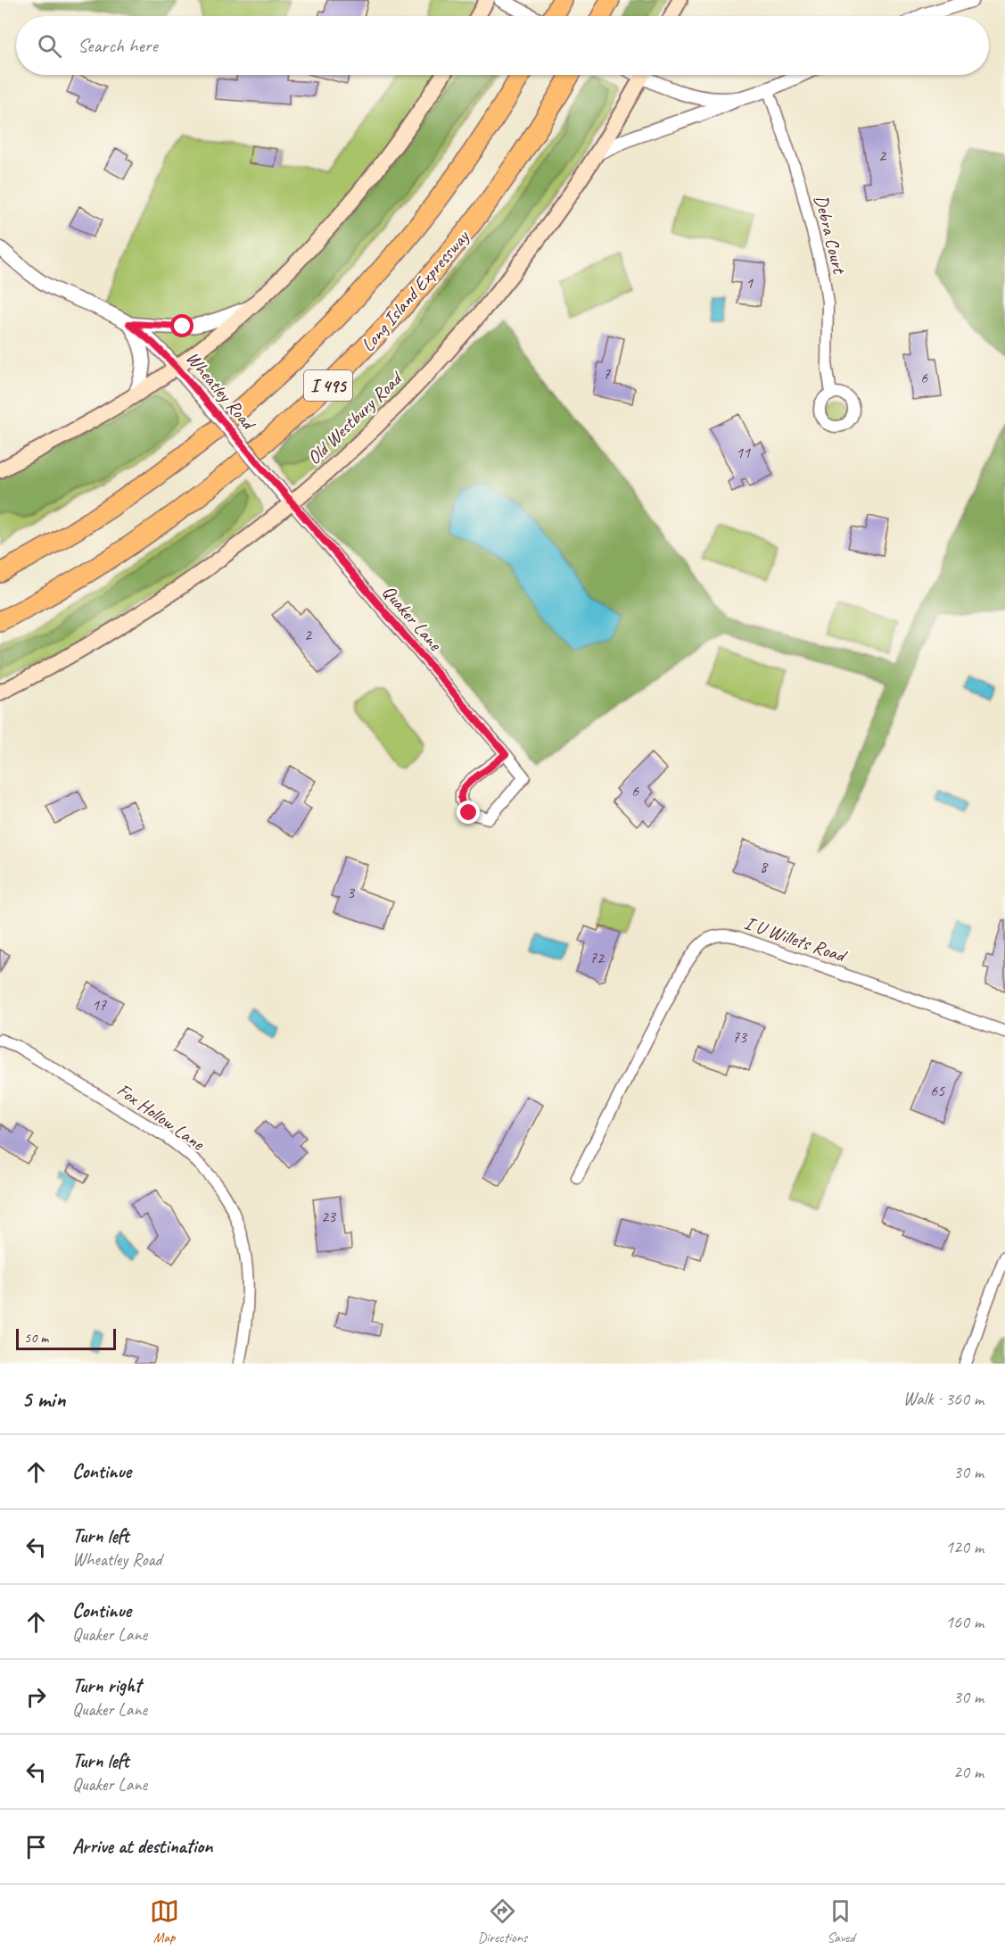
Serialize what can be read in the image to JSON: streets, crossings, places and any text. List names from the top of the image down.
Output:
{
  "streets": {
    "highway": ["Long Island Expressway", "I 495"],
    "main road": ["Old Westbury Road"],
    "street": [
      "Debra Court",
      "Wheatley Road",
      "Quaker Lane",
      "I U Willets Road",
      "Fox Hollow Lane"
    ]
  },
  "crossings": [
    ["Wheatley Road", "Old Westbury Road"],
    ["Wheatley Road", "Quaker Lane"],
    ["Old Westbury Road", "Quaker Lane"]
  ],
  "house_numbers": [
    "2",
    "1",
    "7",
    "6",
    "11",
    "2",
    "6",
    "8",
    "3",
    "72",
    "17",
    "73",
    "65",
    "23"
  ],
  "scale_bar": "50 m",
  "page": {
    "search": "Search here",
    "scale": "50 m",
    "heading": ["5 min", "Walk · 360 m"],
    "list": [
      ["Continue", "30 m"],
      ["Turn left", "Wheatley Road", "120 m"],
      ["Continue", "Quaker Lane", "160 m"],
      ["Turn right", "Quaker Lane", "30 m"],
      ["Turn left", "Quaker Lane", "20 m"],
      "Arrive at destination"
    ],
    "nav": ["Map", "Directions", "Saved"]
  }
}
